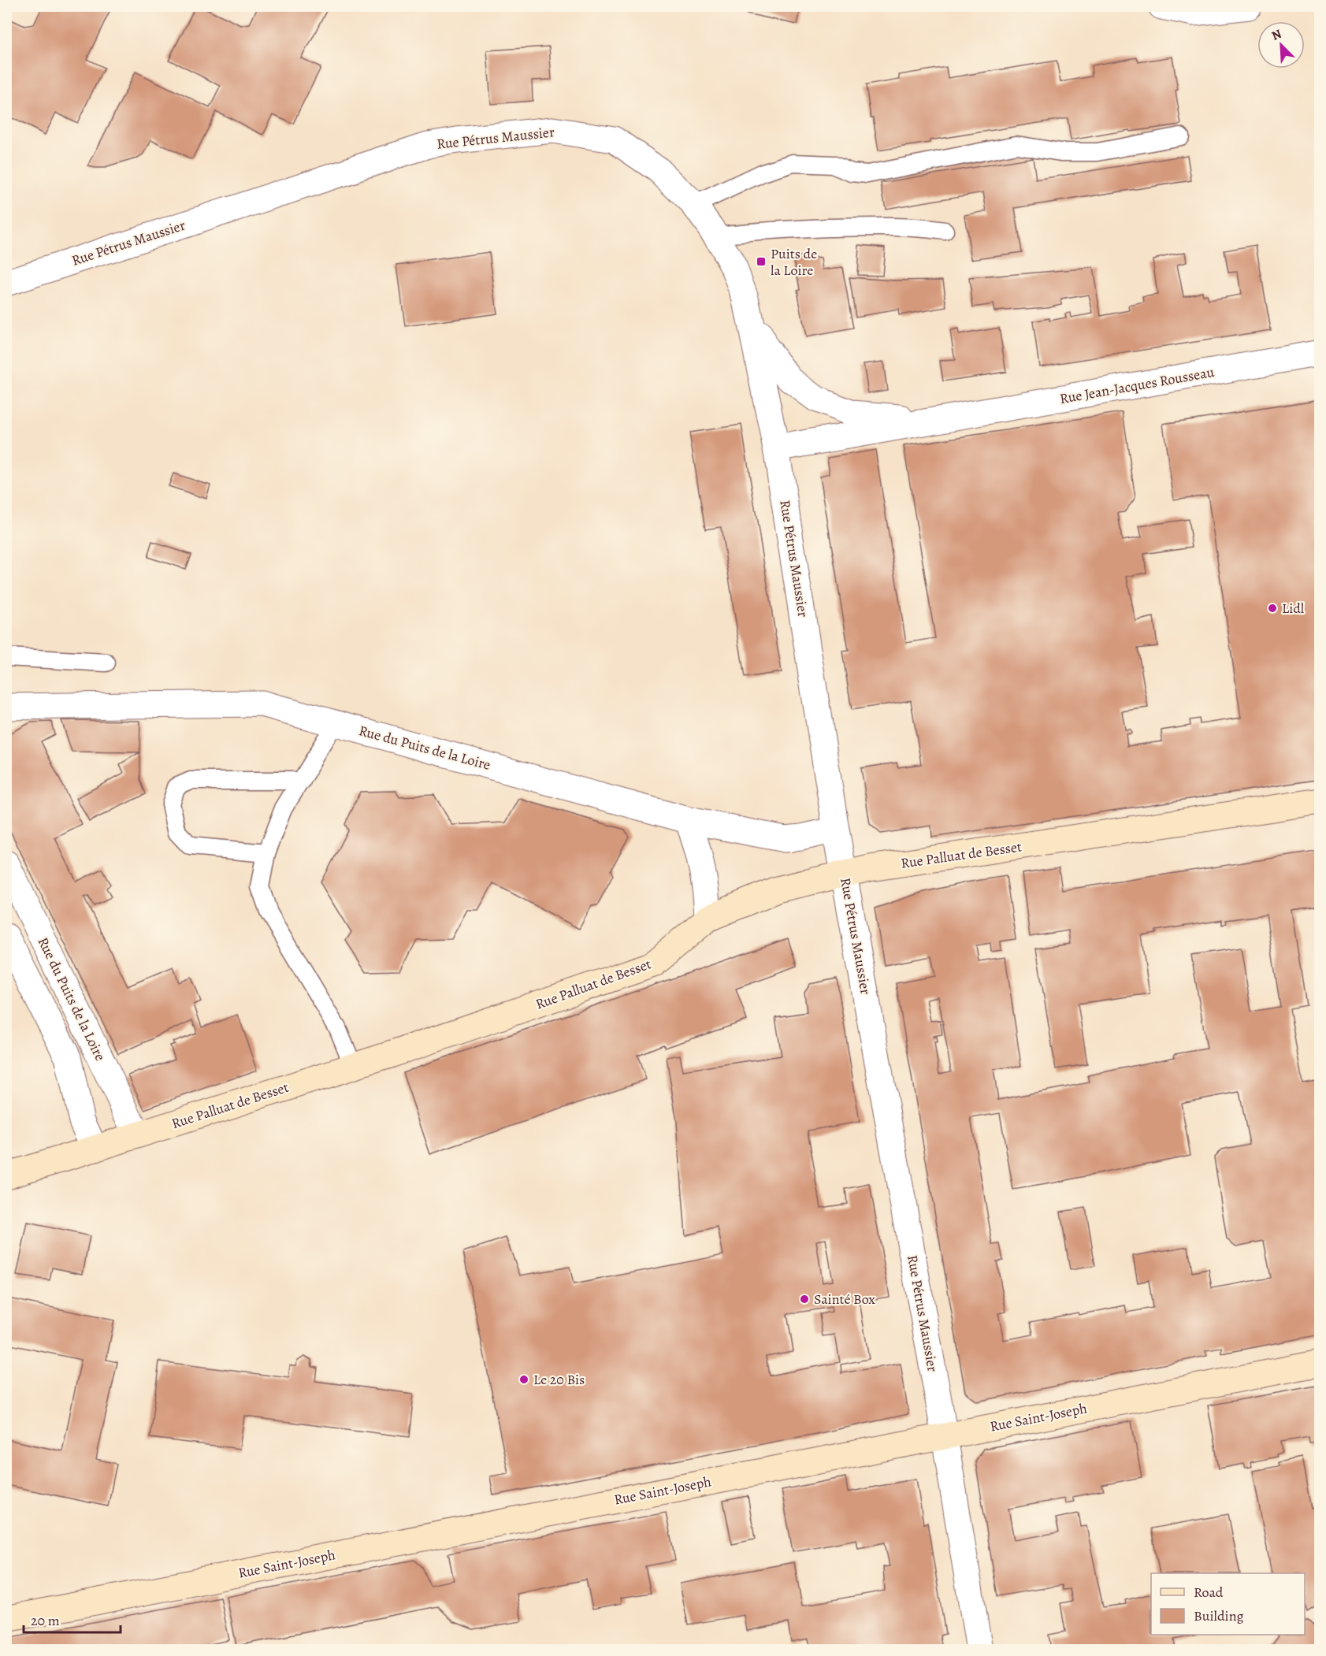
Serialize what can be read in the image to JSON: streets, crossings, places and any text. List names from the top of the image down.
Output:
{
  "streets": {
    "main road": ["Rue Palluat de Besset", "Rue Saint-Joseph"],
    "street": ["Rue Pétrus Maussier", "Rue Jean-Jacques Rousseau", "Rue du Puits de la Loire"]
  },
  "crossings": [
    ["Rue Pétrus Maussier", "Rue Jean-Jacques Rousseau"],
    ["Rue Pétrus Maussier", "Rue du Puits de la Loire"],
    ["Rue Pétrus Maussier", "Rue Palluat de Besset"],
    ["Rue Pétrus Maussier", "Rue Saint-Joseph"],
    ["Rue du Puits de la Loire", "Rue Palluat de Besset"]
  ],
  "places": {
    "transit": ["Puits de la Loire"],
    "other": ["Lidl", "Sainté Box", "Le 20 Bis"]
  },
  "legend": ["Road", "Building"],
  "scale_bar": "20 m",
  "north": "top left"
}
